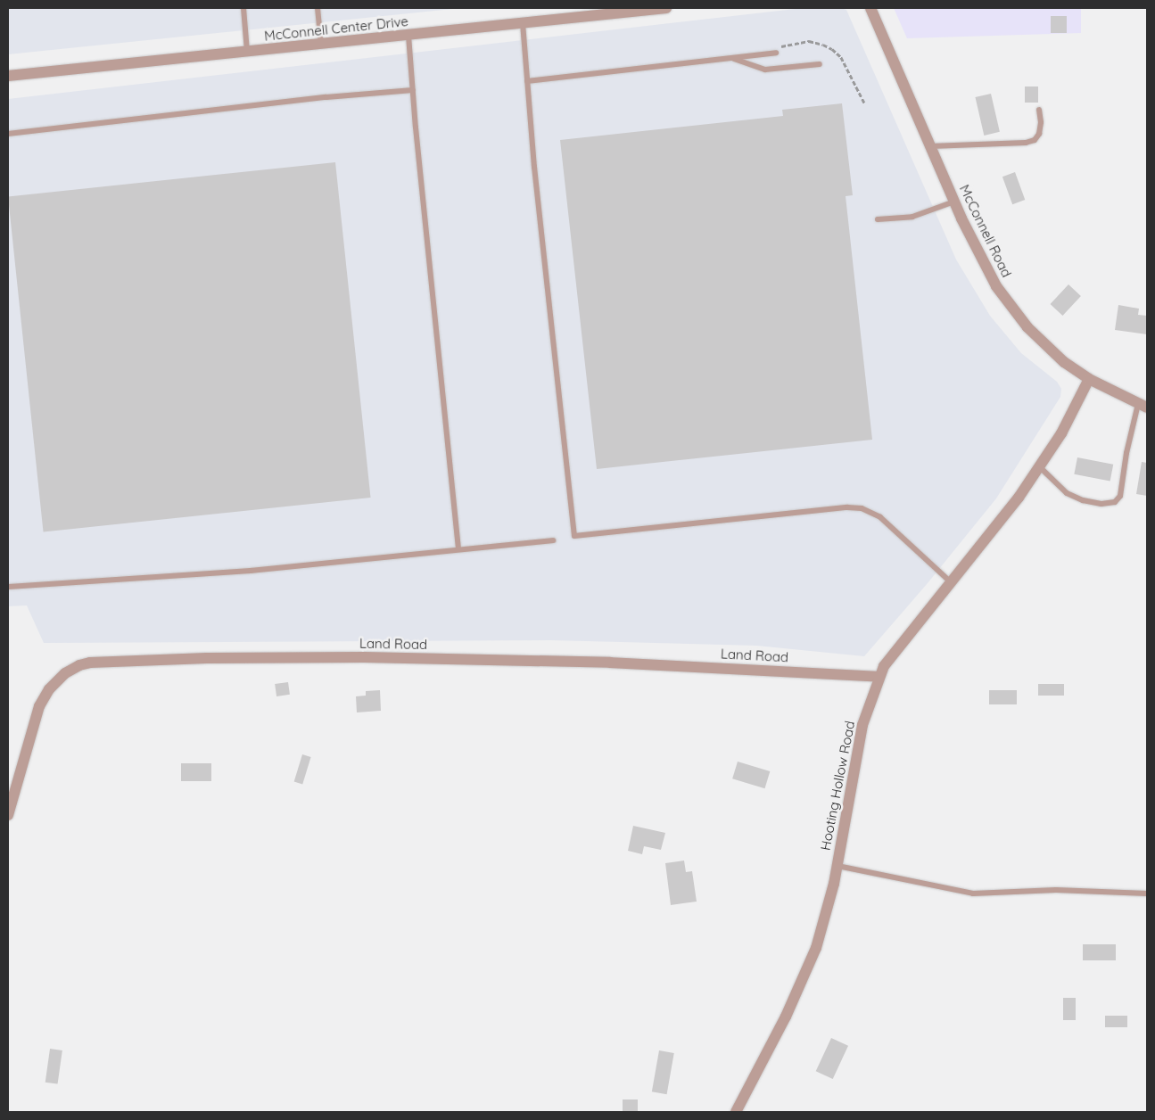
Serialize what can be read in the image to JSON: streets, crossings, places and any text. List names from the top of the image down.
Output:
{
  "streets": {
    "street": [
      "McConnell Center Drive",
      "McConnell Road",
      "Land Road",
      "Hooting Hollow Road"
    ]
  },
  "crossings": [
    ["McConnell Road", "Hooting Hollow Road"],
    ["Land Road", "Hooting Hollow Road"]
  ]
}
